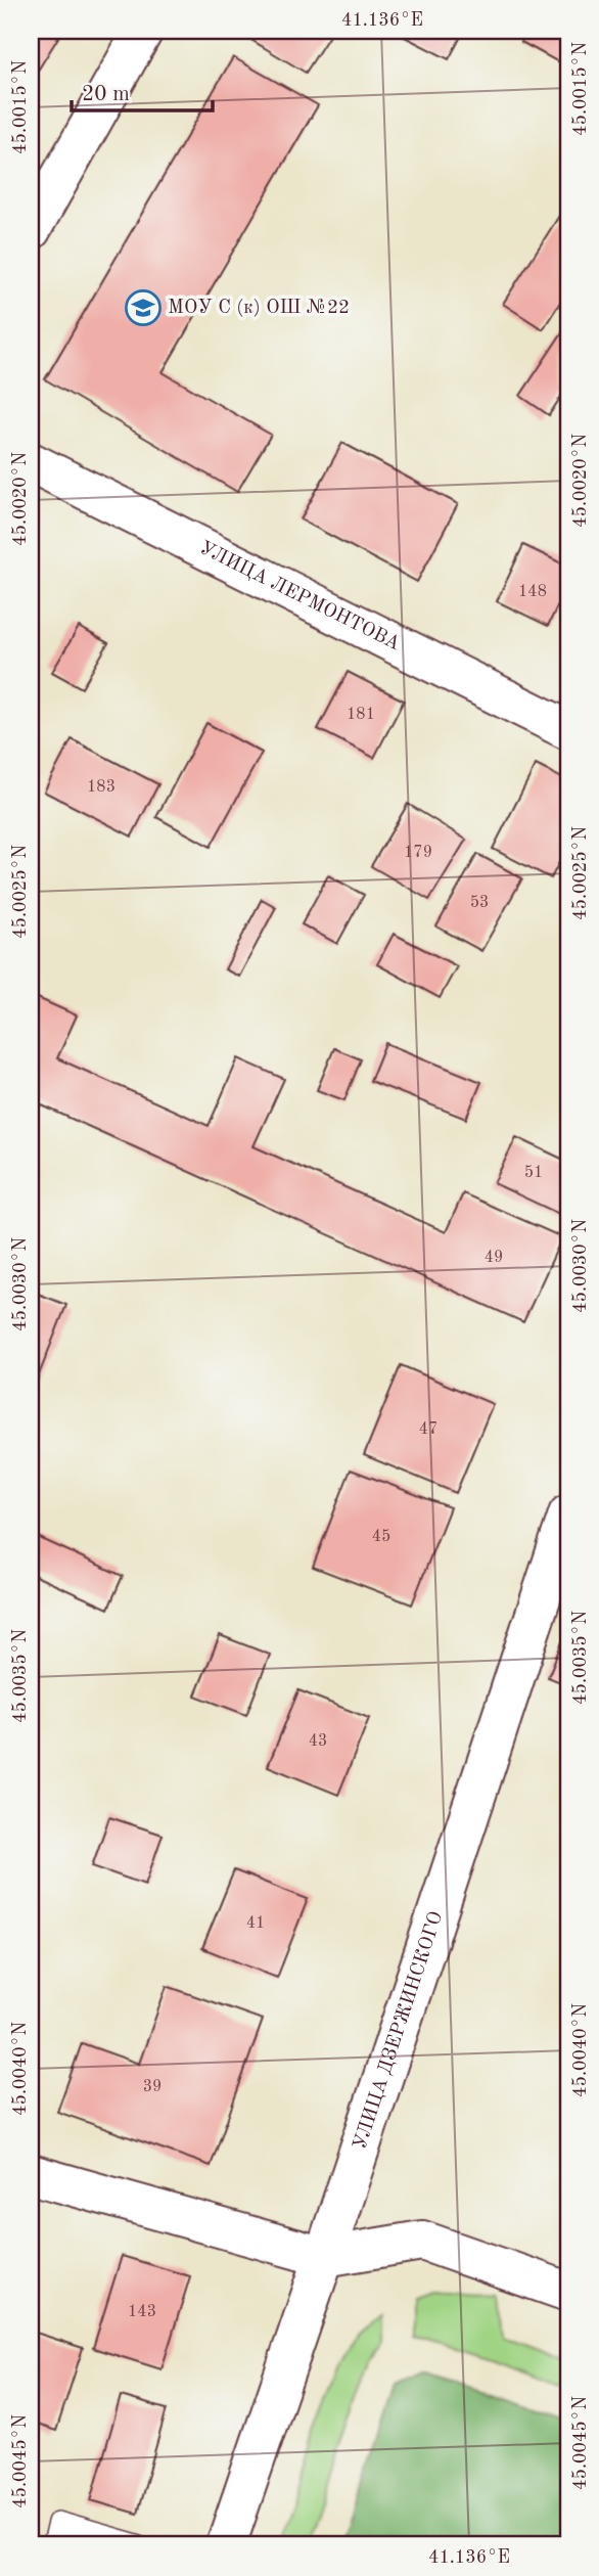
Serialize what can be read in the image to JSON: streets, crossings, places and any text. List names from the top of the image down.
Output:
{
  "streets": {
    "street": ["УЛИЦА ЛЕРМОНТОВА", "УЛИЦА ДЗЕРЖИНСКОГО"]
  },
  "places": {
    "school or university": ["МОУ С (к) ОШ №22"]
  },
  "house_numbers": [
    "148",
    "181",
    "183",
    "179",
    "53",
    "51",
    "49",
    "47",
    "45",
    "43",
    "41",
    "39",
    "143"
  ],
  "scale_bar": "20 m",
  "coordinates": [
    "41.136°E",
    "45.0015°N",
    "45.0020°N",
    "45.0025°N",
    "45.0030°N",
    "45.0035°N",
    "45.0040°N",
    "45.0045°N"
  ]
}
